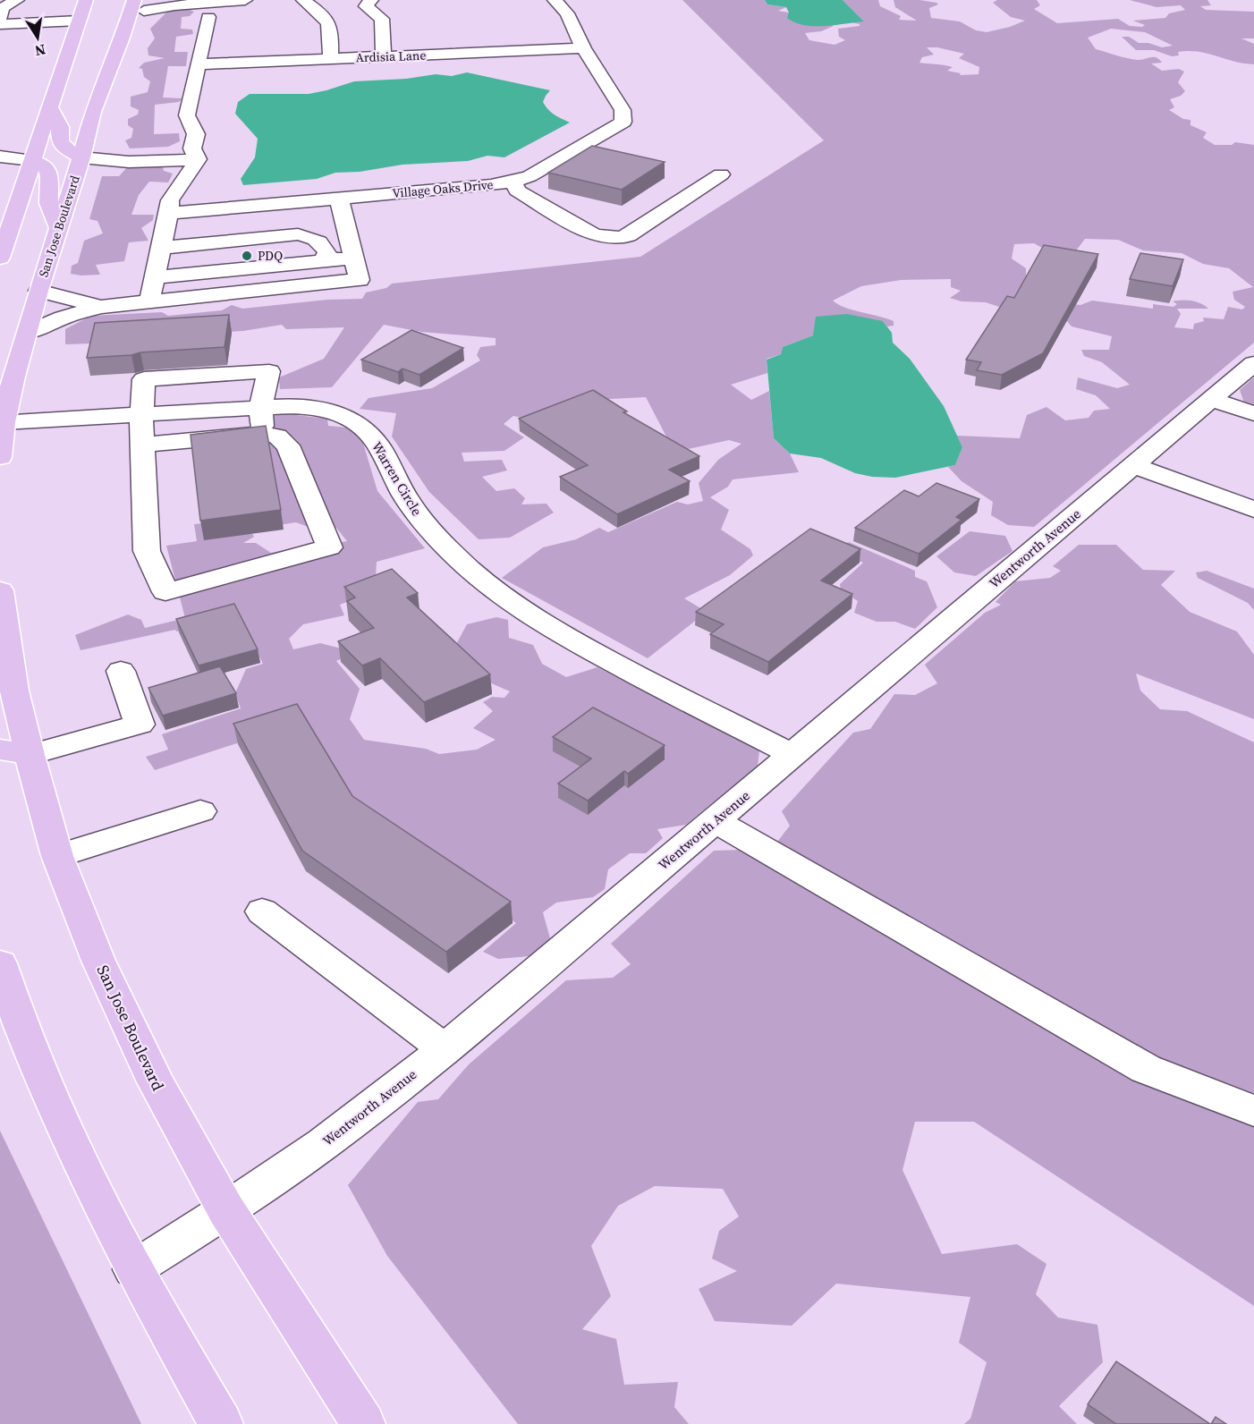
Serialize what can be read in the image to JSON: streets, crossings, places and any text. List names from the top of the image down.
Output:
{
  "streets": {
    "main road": ["San Jose Boulevard"],
    "street": [
      "Ardisia Lane",
      "Village Oaks Drive",
      "Warren Circle",
      "Wentworth Avenue"
    ]
  },
  "crossings": [
    ["Ardisia Lane", "Village Oaks Drive"],
    ["San Jose Boulevard", "Warren Circle"],
    ["San Jose Boulevard", "Wentworth Avenue"],
    ["Warren Circle", "Wentworth Avenue"]
  ],
  "places": ["PDQ"],
  "north": "bottom"
}
